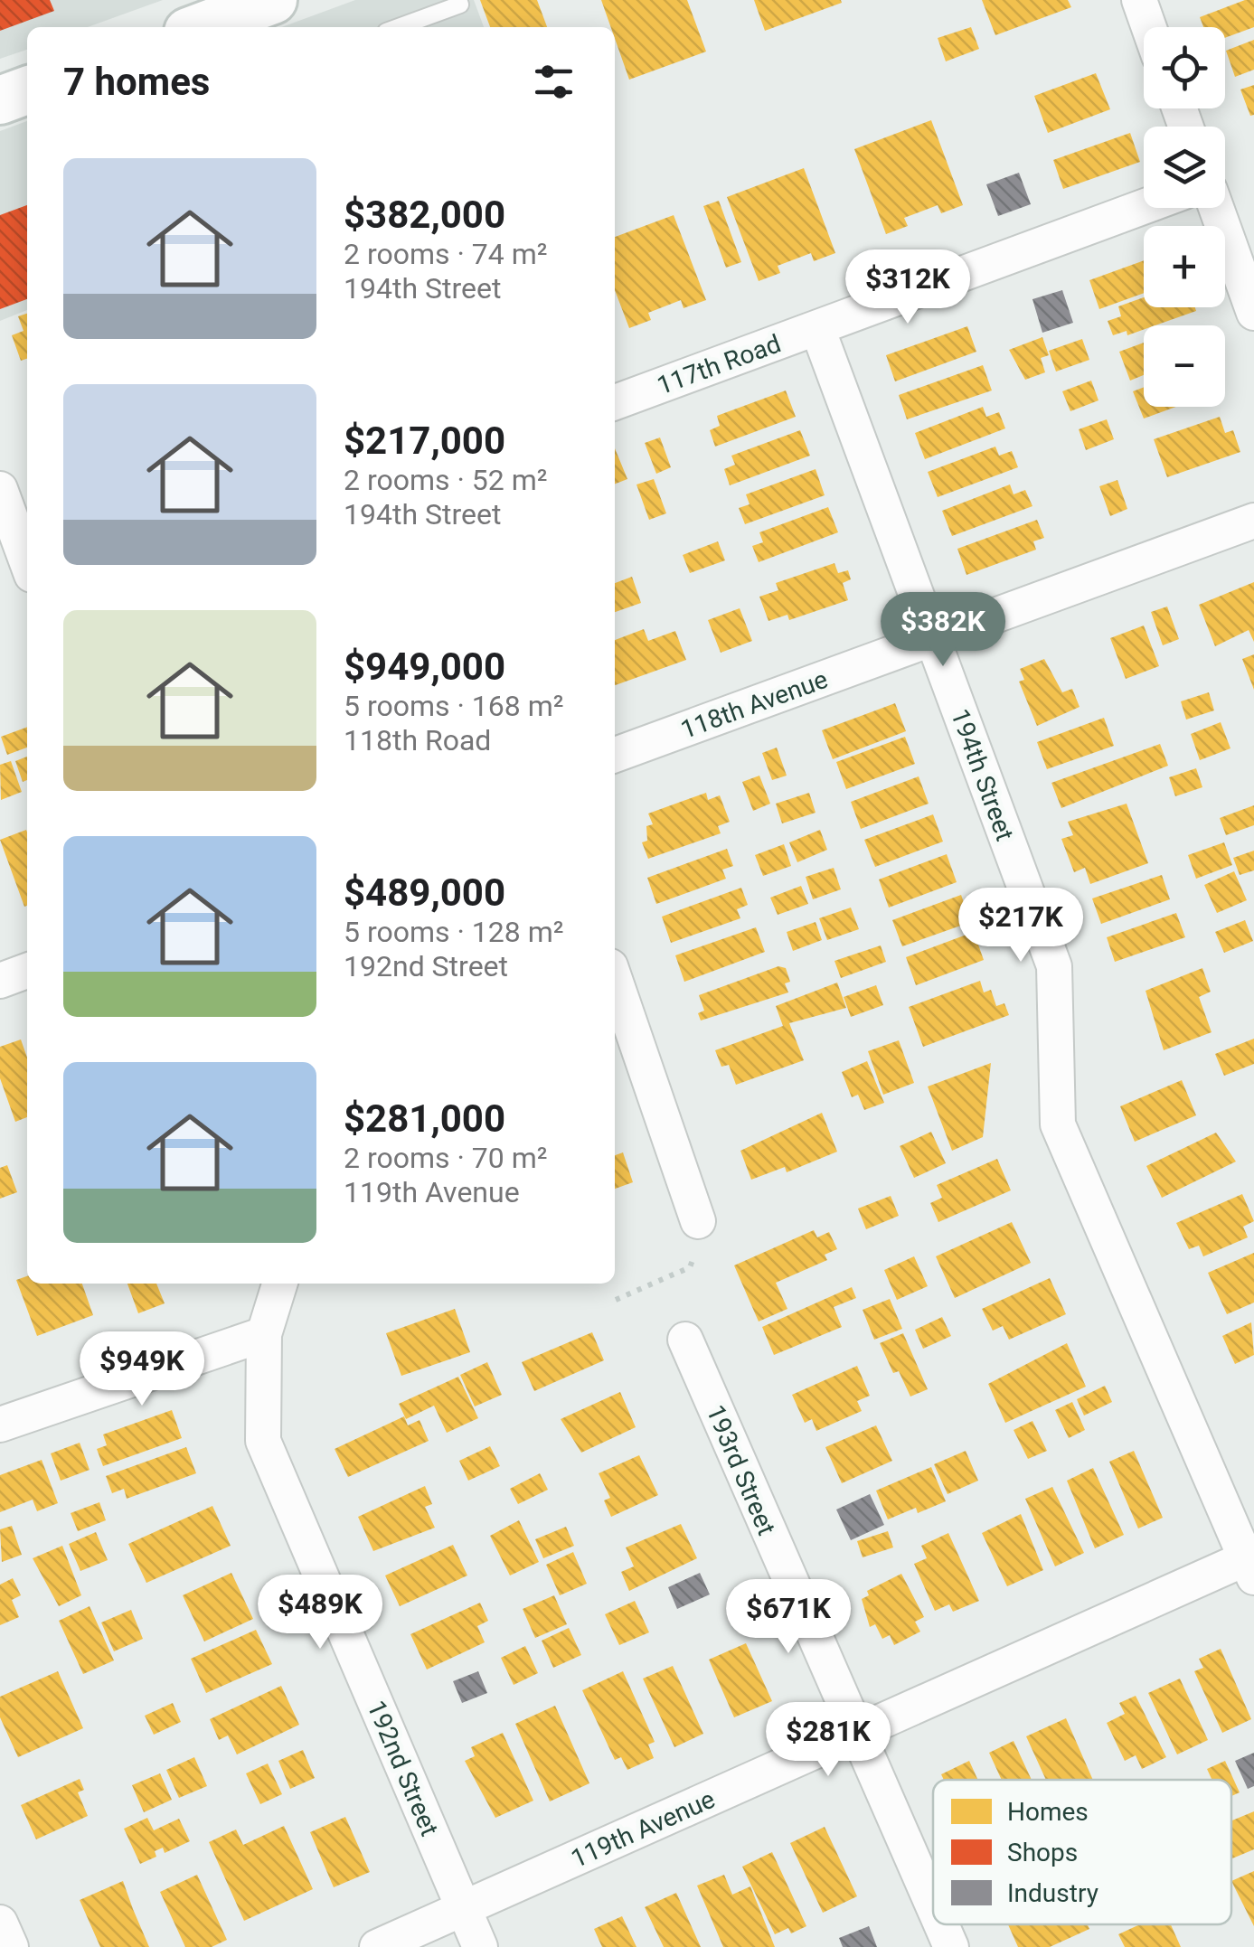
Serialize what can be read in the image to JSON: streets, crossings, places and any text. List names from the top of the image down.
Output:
{
  "streets": {
    "street": [
      "117th Road",
      "118th Avenue",
      "194th Street",
      "193rd Street",
      "192nd Street",
      "119th Avenue"
    ]
  },
  "crossings": [
    ["117th Road", "194th Street"],
    ["118th Avenue", "194th Street"],
    ["194th Street", "119th Avenue"],
    ["193rd Street", "119th Avenue"],
    ["192nd Street", "119th Avenue"]
  ],
  "legend": ["Homes", "Shops", "Industry"],
  "page": {
    "map_buttons": ["+", "−"],
    "heading": "7 homes",
    "list": [
      {
        "name": "$382,000",
        "note": "2 rooms · 74 m² · 194th Street"
      },
      {
        "name": "$217,000",
        "note": "2 rooms · 52 m² · 194th Street"
      },
      {
        "name": "$949,000",
        "note": "5 rooms · 168 m² · 118th Road"
      },
      {
        "name": "$489,000",
        "note": "5 rooms · 128 m² · 192nd Street"
      },
      {
        "name": "$281,000",
        "note": "2 rooms · 70 m² · 119th Avenue"
      }
    ],
    "price": [
      "$312K",
      "$382K",
      "$217K",
      "$949K",
      "$489K",
      "$671K",
      "$281K"
    ]
  }
}
